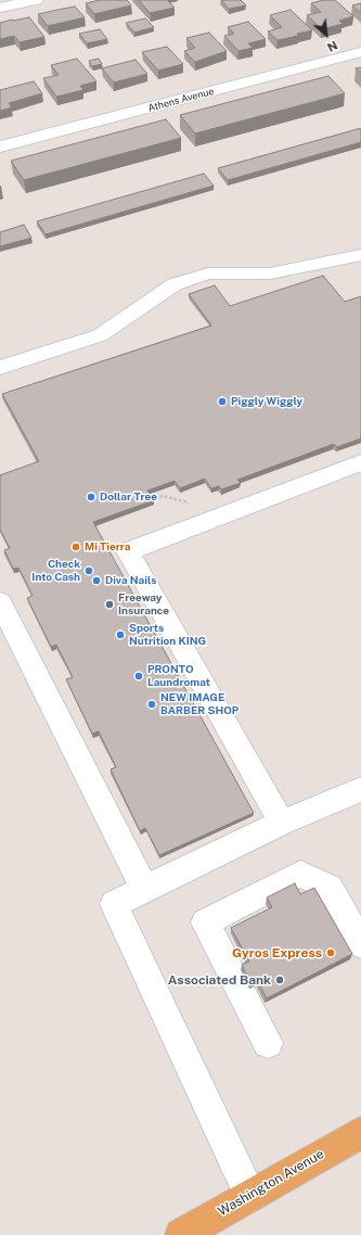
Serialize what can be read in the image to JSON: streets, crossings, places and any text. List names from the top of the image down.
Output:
{
  "streets": {
    "main road": ["Washington Avenue"],
    "street": ["Athens Avenue"]
  },
  "places": [
    "Piggly Wiggly",
    "Dollar Tree",
    "Mi Tierra",
    "Check Into Cash",
    "Diva Nails",
    "Freeway Insurance",
    "Sports Nutrition KING",
    "PRONTO Laundromat",
    "NEW IMAGE BARBER SHOP",
    "Gyros Express",
    "Associated Bank"
  ],
  "north": "bottom right"
}
